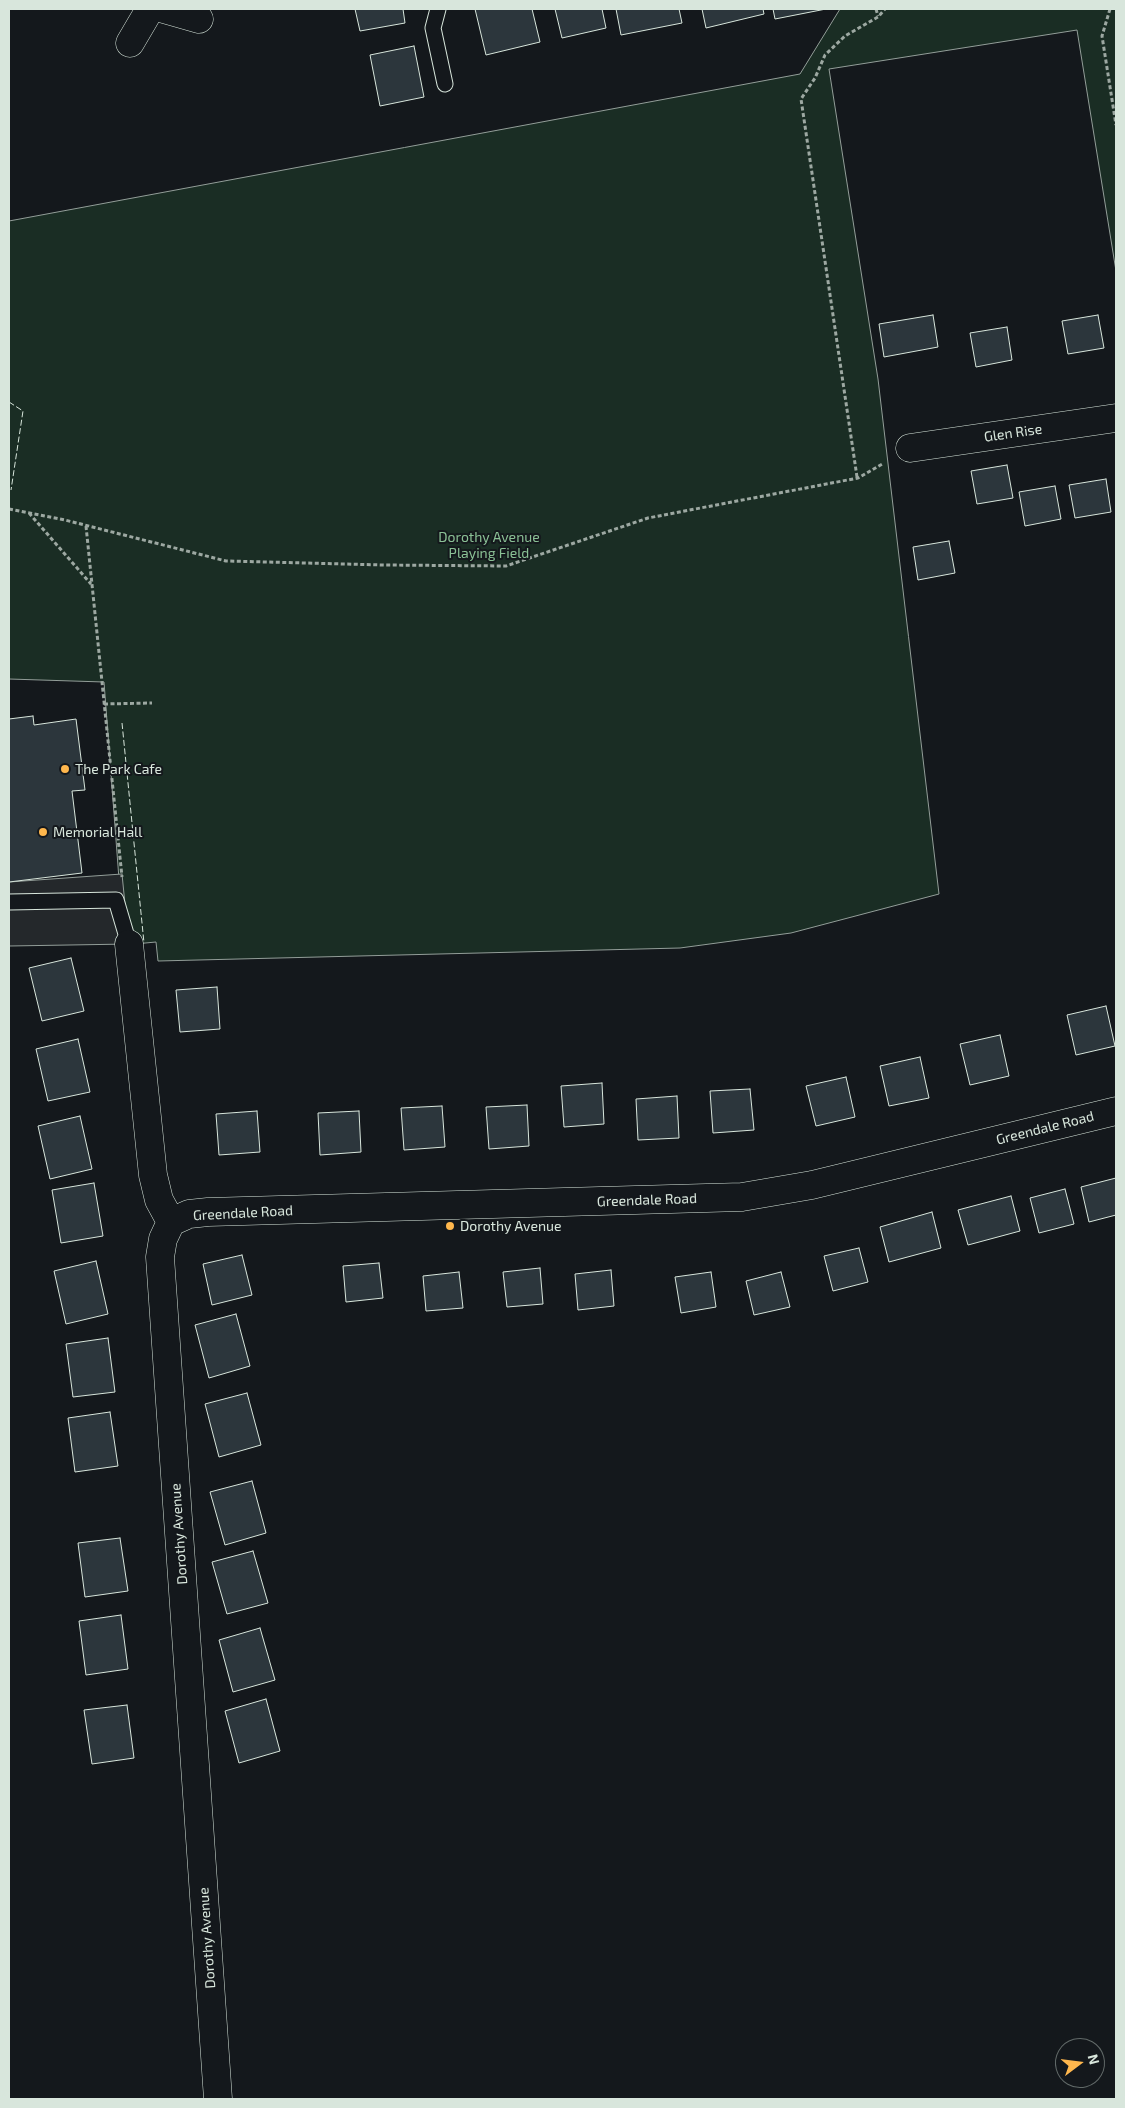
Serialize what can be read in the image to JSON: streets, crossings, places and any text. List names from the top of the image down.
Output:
{
  "streets": {
    "street": ["Glen Rise", "Greendale Road", "Dorothy Avenue"]
  },
  "crossings": [
    ["Greendale Road", "Dorothy Avenue"]
  ],
  "parks": ["Dorothy Avenue Playing Field"],
  "places": ["The Park Cafe", "Memorial Hall", "Dorothy Avenue"],
  "north": "right"
}
